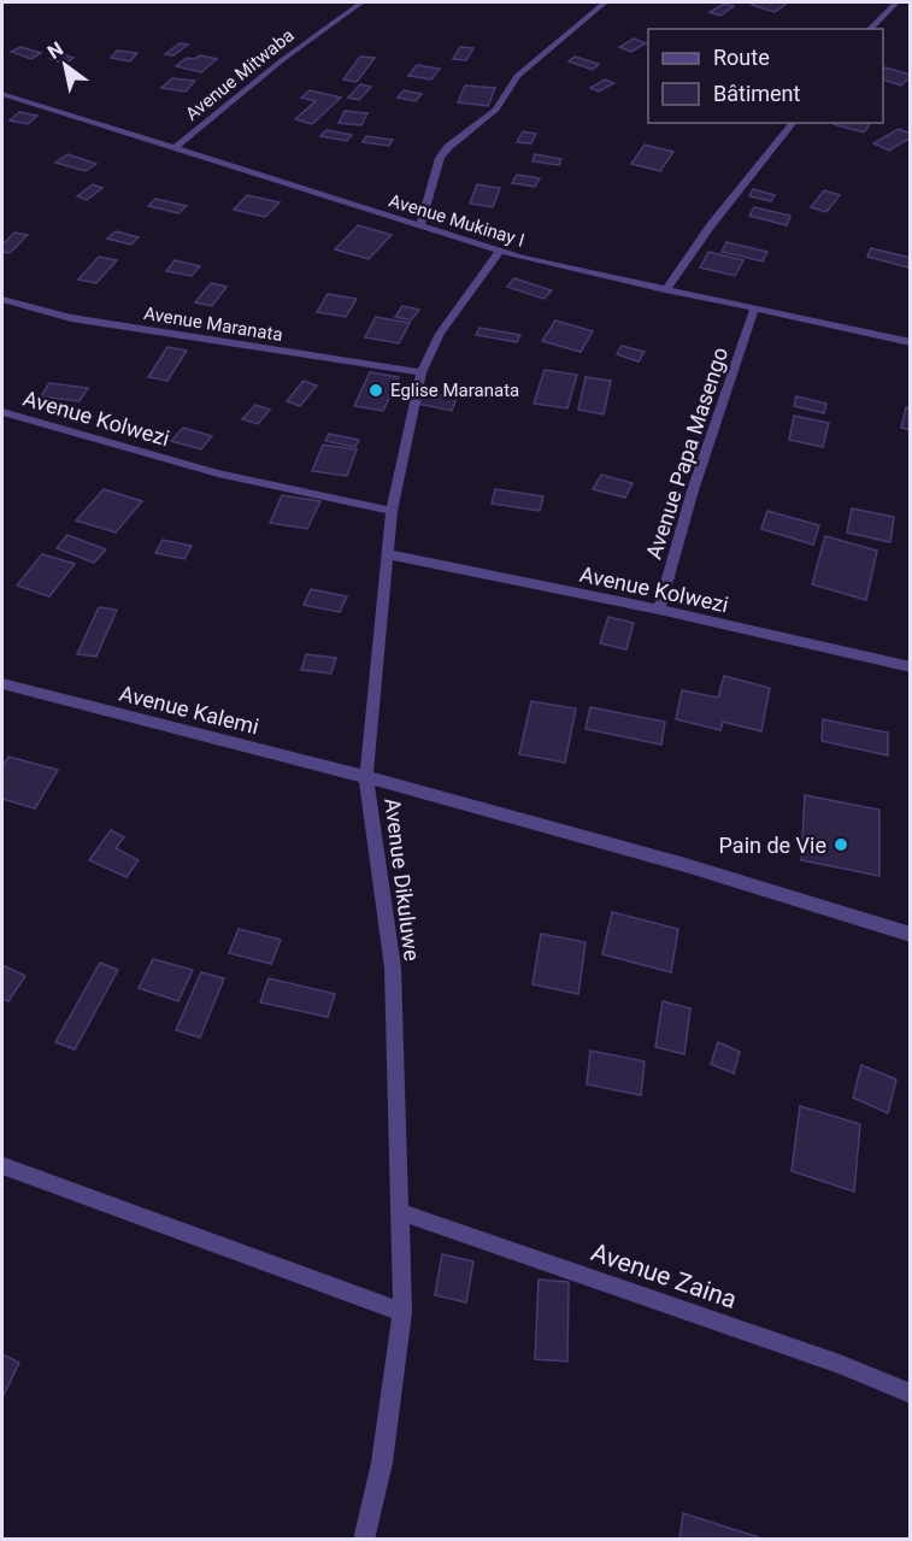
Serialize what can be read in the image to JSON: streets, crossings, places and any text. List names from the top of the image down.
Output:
{
  "streets": {
    "street": [
      "Avenue Mitwaba",
      "Avenue Mukinay I",
      "Avenue Maranata",
      "Avenue Kolwezi",
      "Avenue Papa Masengo",
      "Avenue Kalemi",
      "Avenue Dikuluwe",
      "Avenue Zaina"
    ]
  },
  "crossings": [
    ["Avenue Mitwaba", "Avenue Mukinay I"],
    ["Avenue Mukinay I", "Avenue Papa Masengo"],
    ["Avenue Mukinay I", "Avenue Dikuluwe"],
    ["Avenue Maranata", "Avenue Dikuluwe"],
    ["Avenue Kolwezi", "Avenue Papa Masengo"],
    ["Avenue Kolwezi", "Avenue Dikuluwe"],
    ["Avenue Kalemi", "Avenue Dikuluwe"],
    ["Avenue Dikuluwe", "Avenue Zaina"]
  ],
  "places": ["Eglise Maranata", "Pain de Vie"],
  "legend": ["Route", "Bâtiment"],
  "north": "top left"
}
